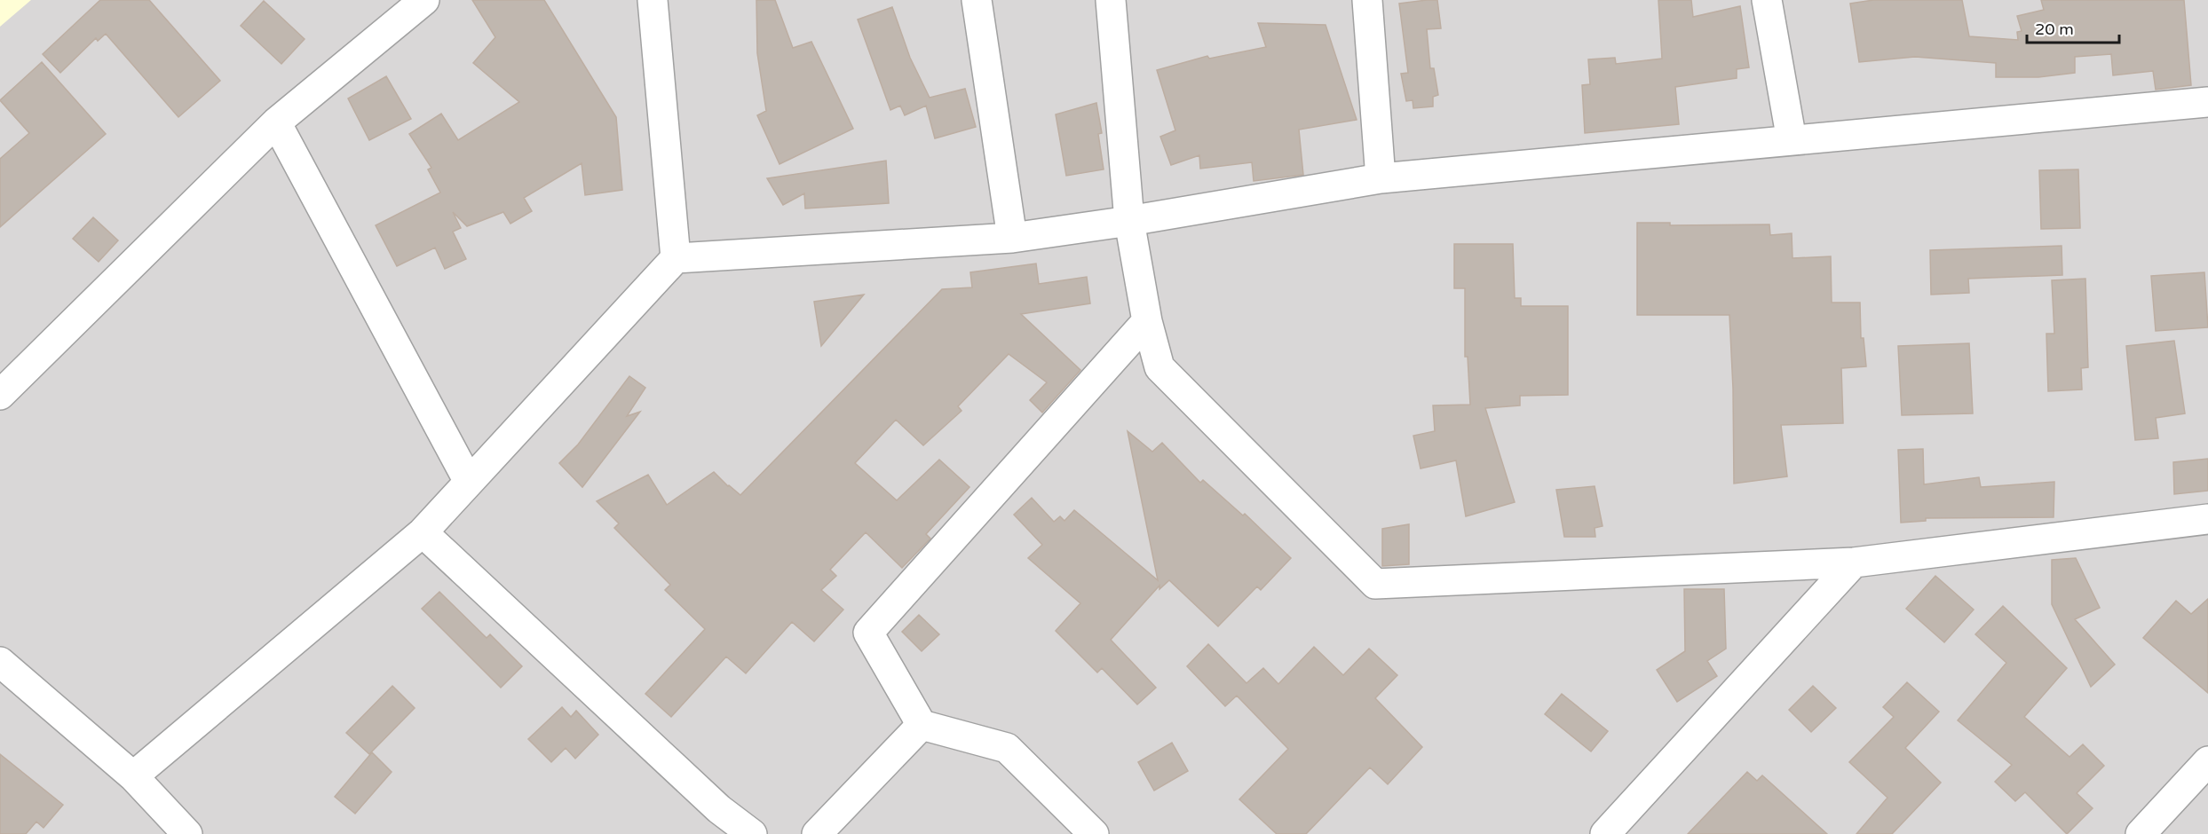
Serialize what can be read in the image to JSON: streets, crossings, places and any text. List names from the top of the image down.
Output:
{
  "scale_bar": "20 m"
}
